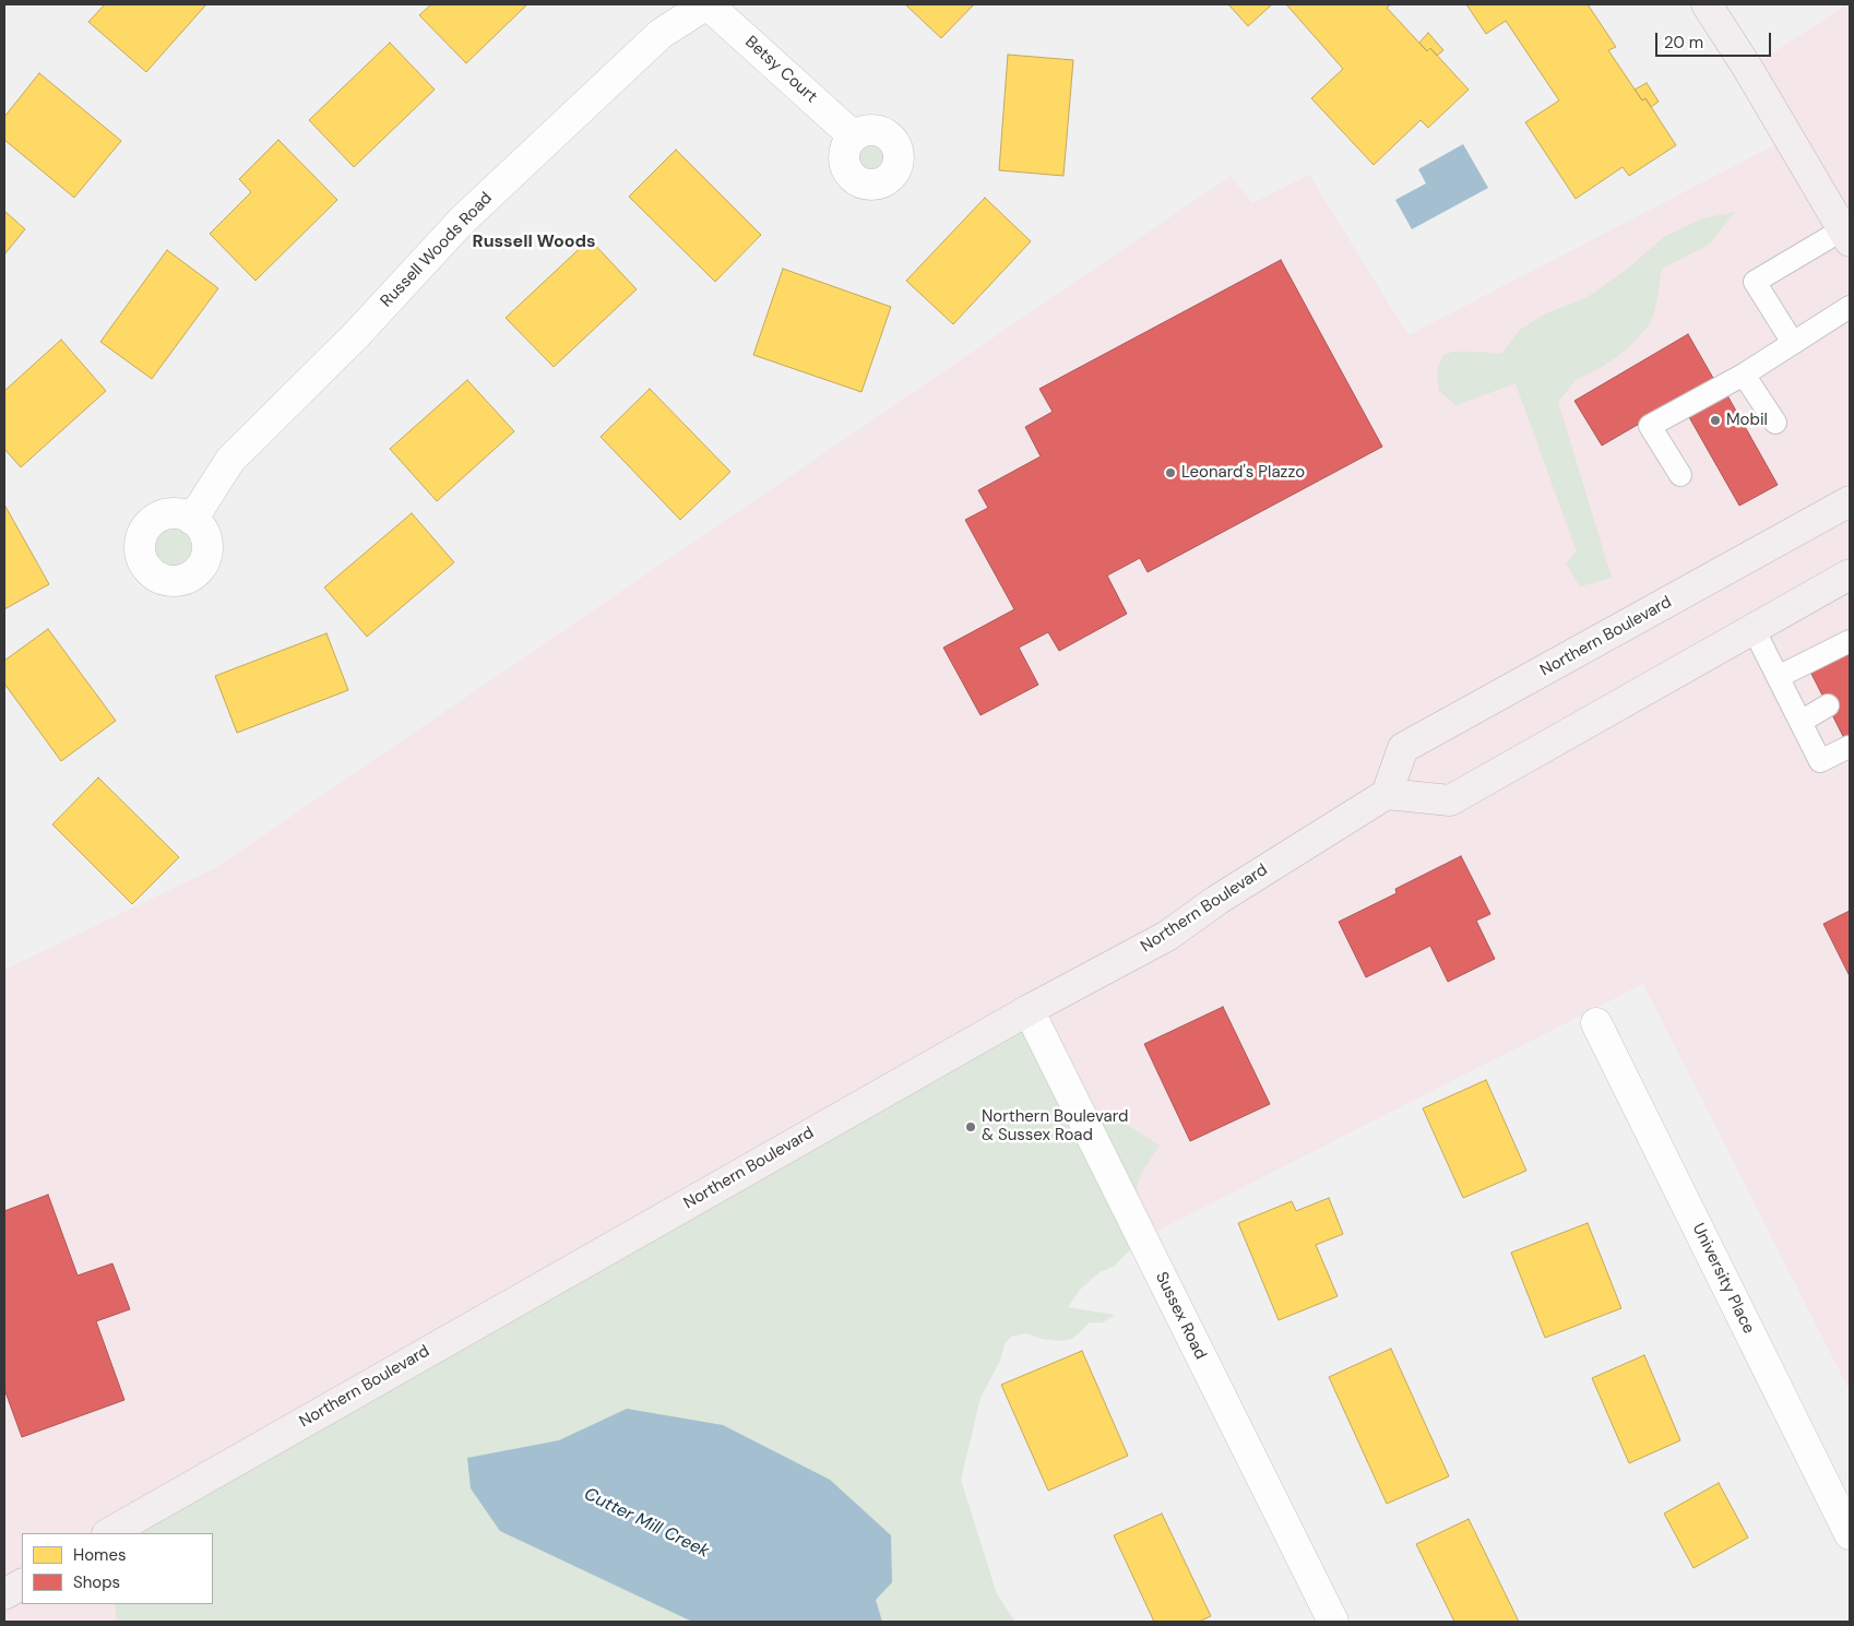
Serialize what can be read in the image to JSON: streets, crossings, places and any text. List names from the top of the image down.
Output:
{
  "streets": {
    "main road": ["Northern Boulevard"],
    "street": [
      "Betsy Court",
      "Russell Woods Road",
      "University Place",
      "Sussex Road"
    ]
  },
  "crossings": [
    ["Betsy Court", "Russell Woods Road"],
    ["Northern Boulevard", "Sussex Road"]
  ],
  "districts": ["Russell Woods"],
  "water": ["Cutter Mill Creek"],
  "places": ["Mobil", "Leonard's Plazzo", "Northern Boulevard & Sussex Road"],
  "legend": ["Homes", "Shops"],
  "scale_bar": "20 m"
}
